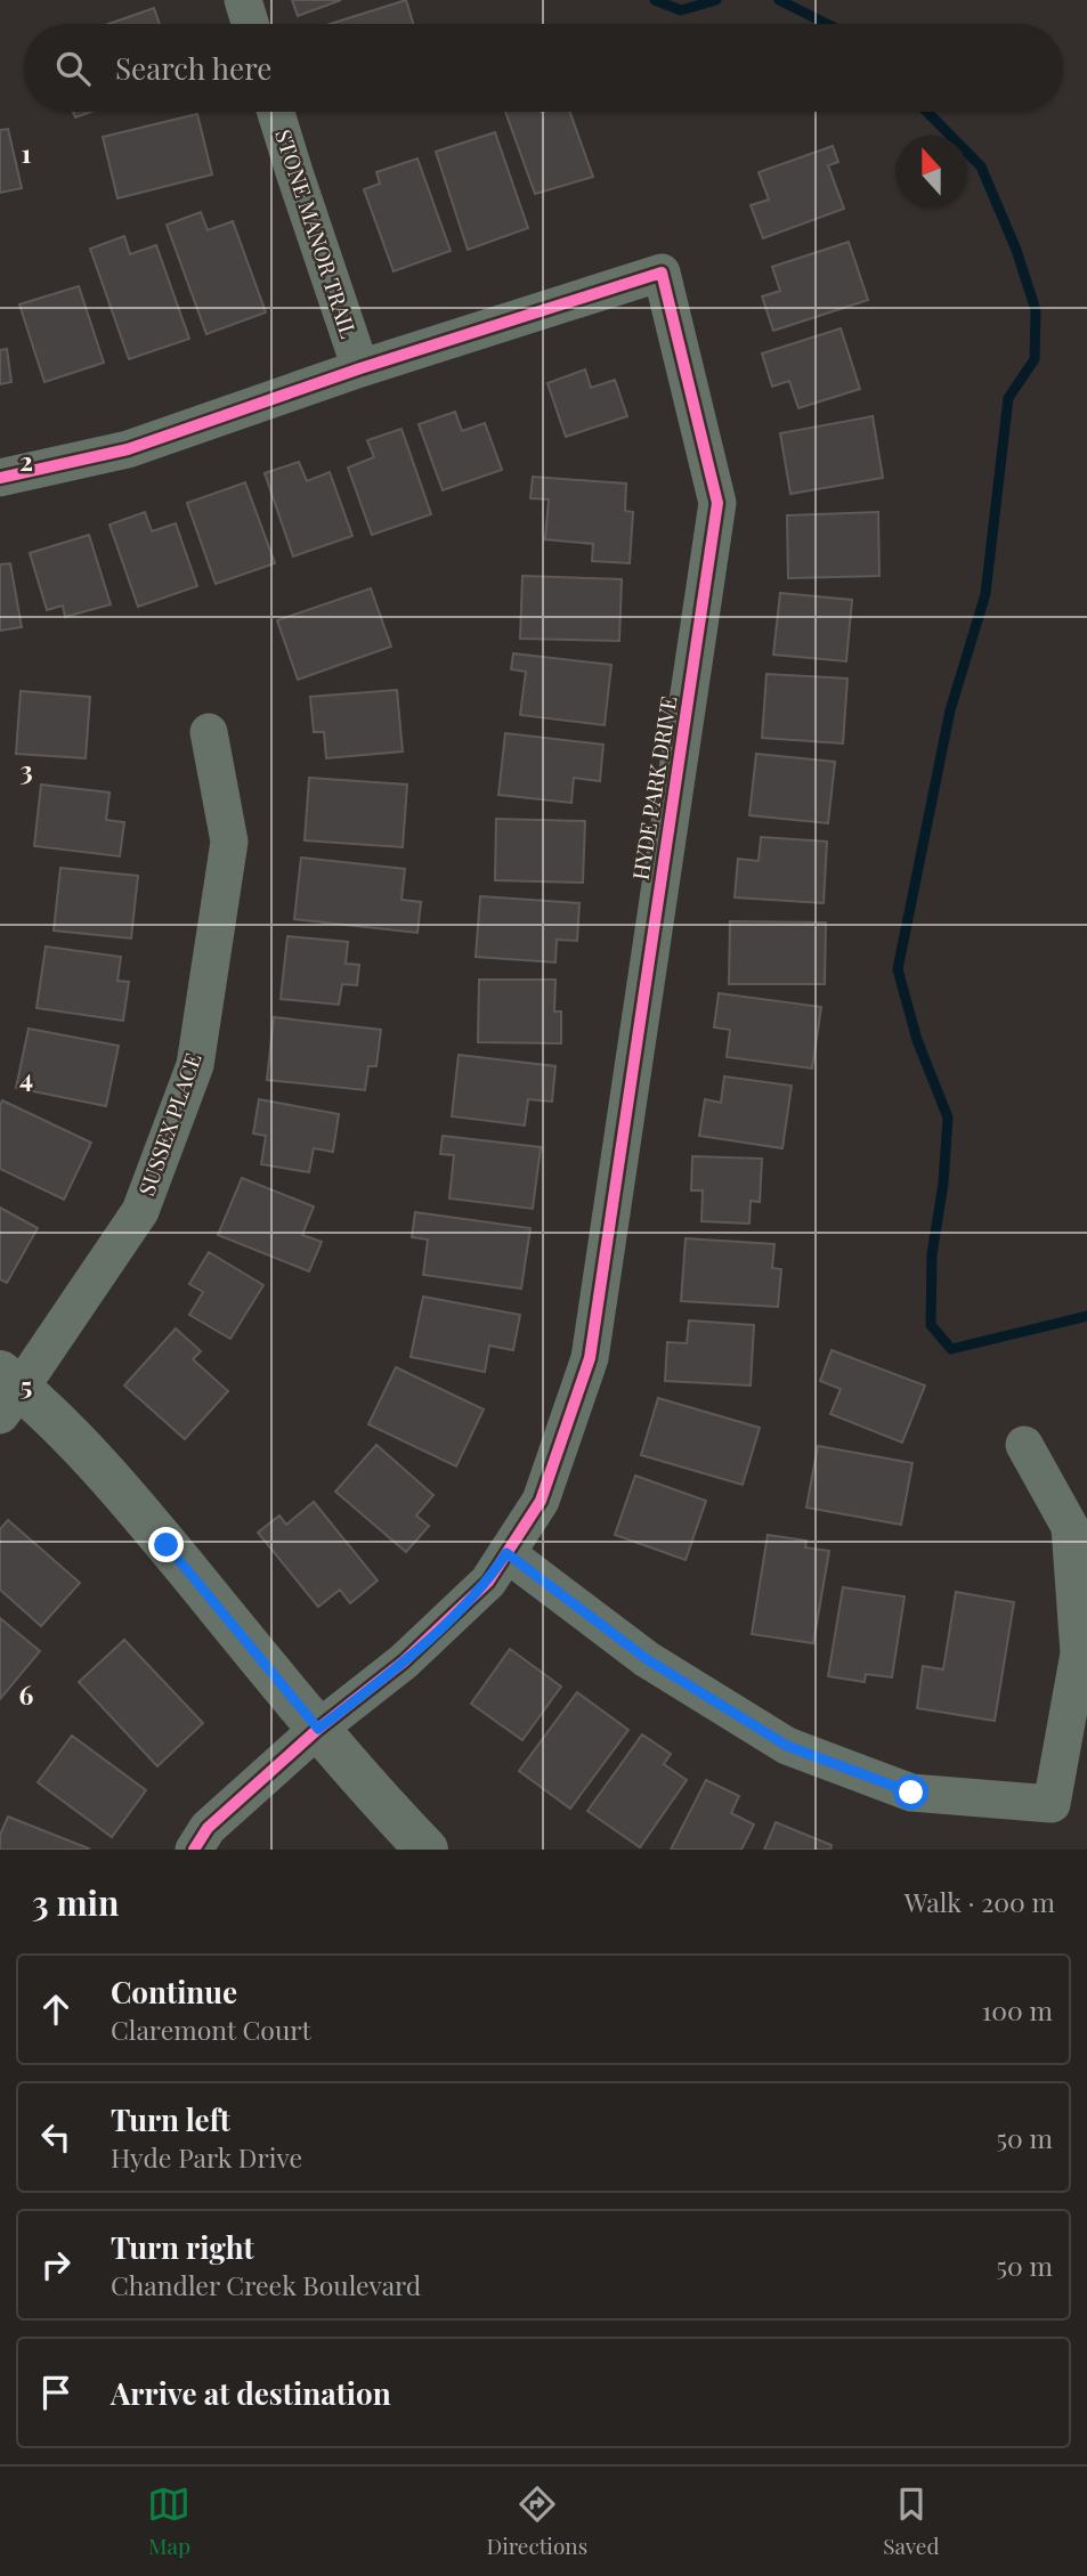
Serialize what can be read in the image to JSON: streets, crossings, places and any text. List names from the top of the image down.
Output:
{
  "streets": {
    "street": ["STONE MANOR TRAIL", "HYDE PARK DRIVE", "SUSSEX PLACE"]
  },
  "crossings": [
    ["STONE MANOR TRAIL", "HYDE PARK DRIVE"]
  ],
  "north": "top",
  "page": {
    "search": "Search here",
    "heading": ["3 min", "Walk · 200 m"],
    "list": [
      ["Continue", "Claremont Court", "100 m"],
      ["Turn left", "Hyde Park Drive", "50 m"],
      ["Turn right", "Chandler Creek Boulevard", "50 m"],
      "Arrive at destination"
    ],
    "nav": ["Map", "Directions", "Saved"]
  },
  "grid": {
    "rows": [
      "1",
      "2",
      "3",
      "4",
      "5",
      "6"
    ]
  }
}
